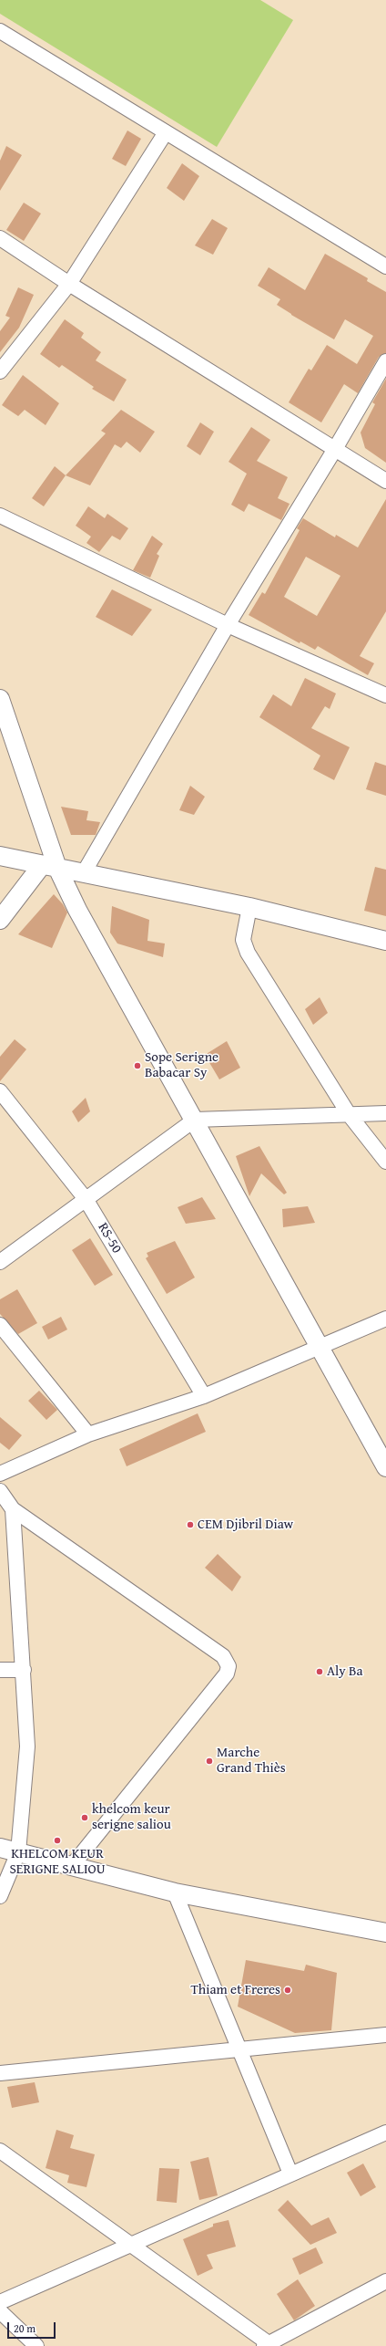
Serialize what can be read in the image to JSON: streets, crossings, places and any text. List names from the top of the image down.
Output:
{
  "streets": {
    "street": ["RS-50"]
  },
  "places": [
    "Sope Serigne Babacar Sy",
    "CEM Djibril Diaw",
    "Aly Ba",
    "Marche Grand Thiès",
    "khelcom keur serigne saliou",
    "KHELCOM KEUR SERIGNE SALIOU",
    "Thiam et Freres"
  ],
  "scale_bar": "20 m"
}
